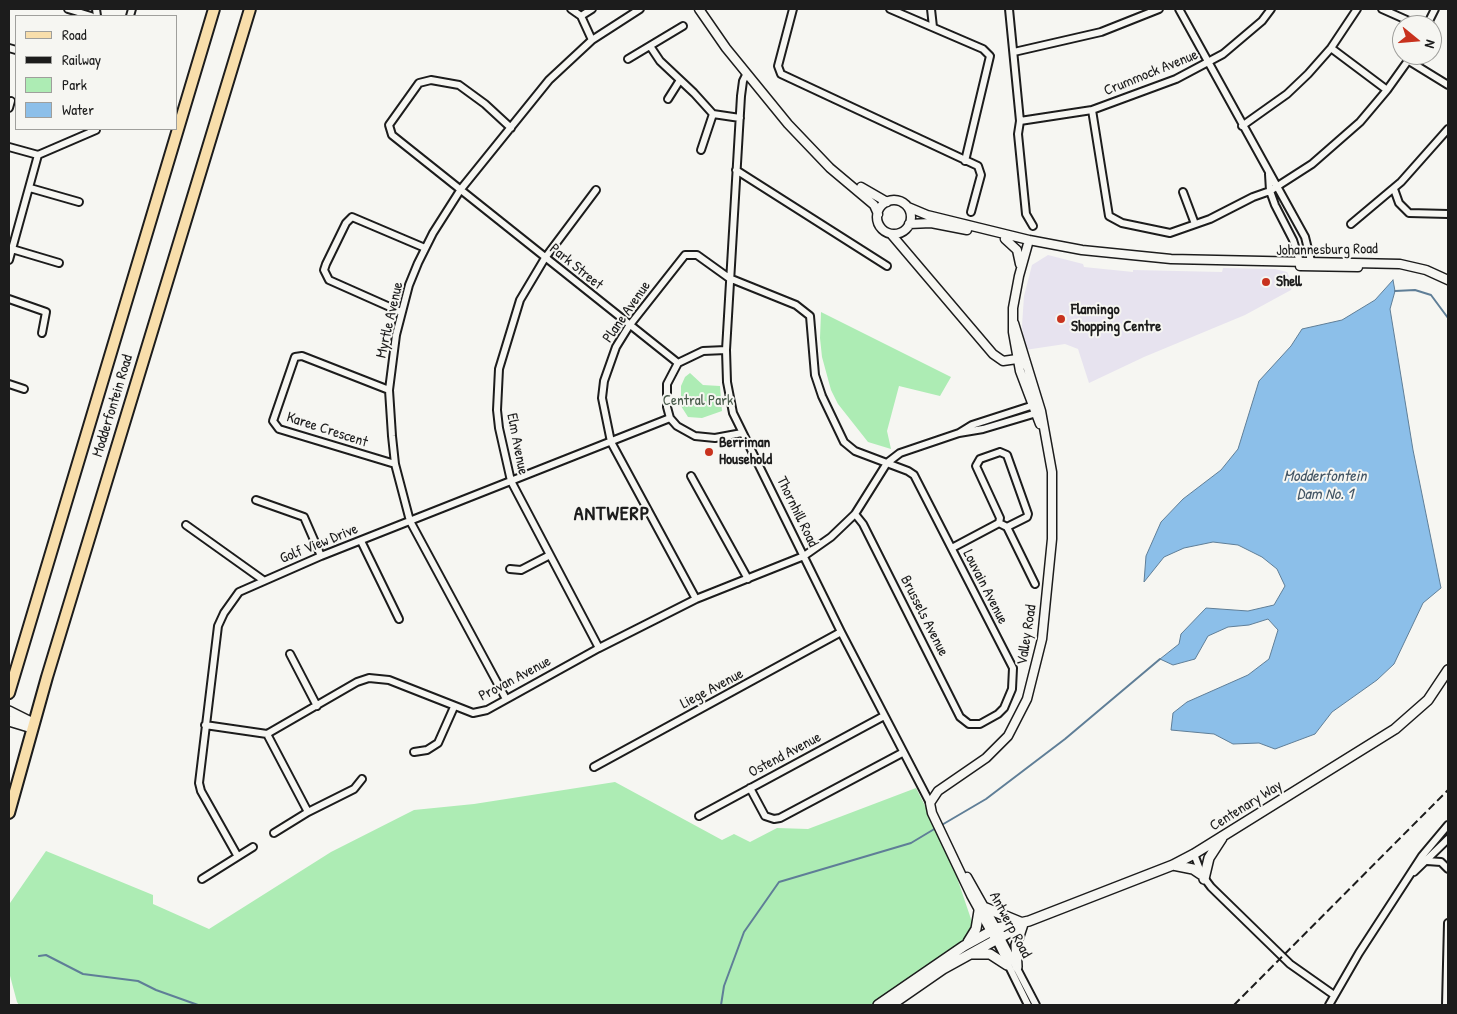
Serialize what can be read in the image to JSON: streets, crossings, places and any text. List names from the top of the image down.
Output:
{
  "streets": {
    "main road": ["Modderfontein Road", "Centenary Way"],
    "street": [
      "Crummock Avenue",
      "Johannesburg Road",
      "Park Street",
      "Plane Avenue",
      "Myrtle Avenue",
      "Karee Crescent",
      "Elm Avenue",
      "Thornhill Road",
      "Golf View Drive",
      "Louvain Avenue",
      "Brussels Avenue",
      "Valley Road",
      "Provan Avenue",
      "Liege Avenue",
      "Ostend Avenue",
      "Antwerp Road"
    ]
  },
  "crossings": [
    ["Park Street", "Plane Avenue"],
    ["Park Street", "Myrtle Avenue"],
    ["Park Street", "Elm Avenue"],
    ["Plane Avenue", "Thornhill Road"],
    ["Plane Avenue", "Golf View Drive"],
    ["Plane Avenue", "Louvain Avenue"],
    ["Plane Avenue", "Provan Avenue"],
    ["Myrtle Avenue", "Karee Crescent"],
    ["Myrtle Avenue", "Golf View Drive"],
    ["Myrtle Avenue", "Provan Avenue"],
    ["Elm Avenue", "Golf View Drive"],
    ["Elm Avenue", "Provan Avenue"],
    ["Thornhill Road", "Louvain Avenue"],
    ["Thornhill Road", "Valley Road"],
    ["Thornhill Road", "Provan Avenue"],
    ["Thornhill Road", "Liege Avenue"],
    ["Thornhill Road", "Ostend Avenue"],
    ["Thornhill Road", "Antwerp Road"],
    ["Louvain Avenue", "Brussels Avenue"],
    ["Louvain Avenue", "Provan Avenue"],
    ["Brussels Avenue", "Provan Avenue"],
    ["Centenary Way", "Antwerp Road"]
  ],
  "districts": ["ANTWERP"],
  "water": ["Modderfontein Dam No. 1"],
  "parks": ["Central Park"],
  "places": ["Shell", "Flamingo Shopping Centre", "Berriman Household"],
  "legend": [
    "Road",
    "Railway",
    "Park",
    "Water"
  ],
  "north": "right"
}
